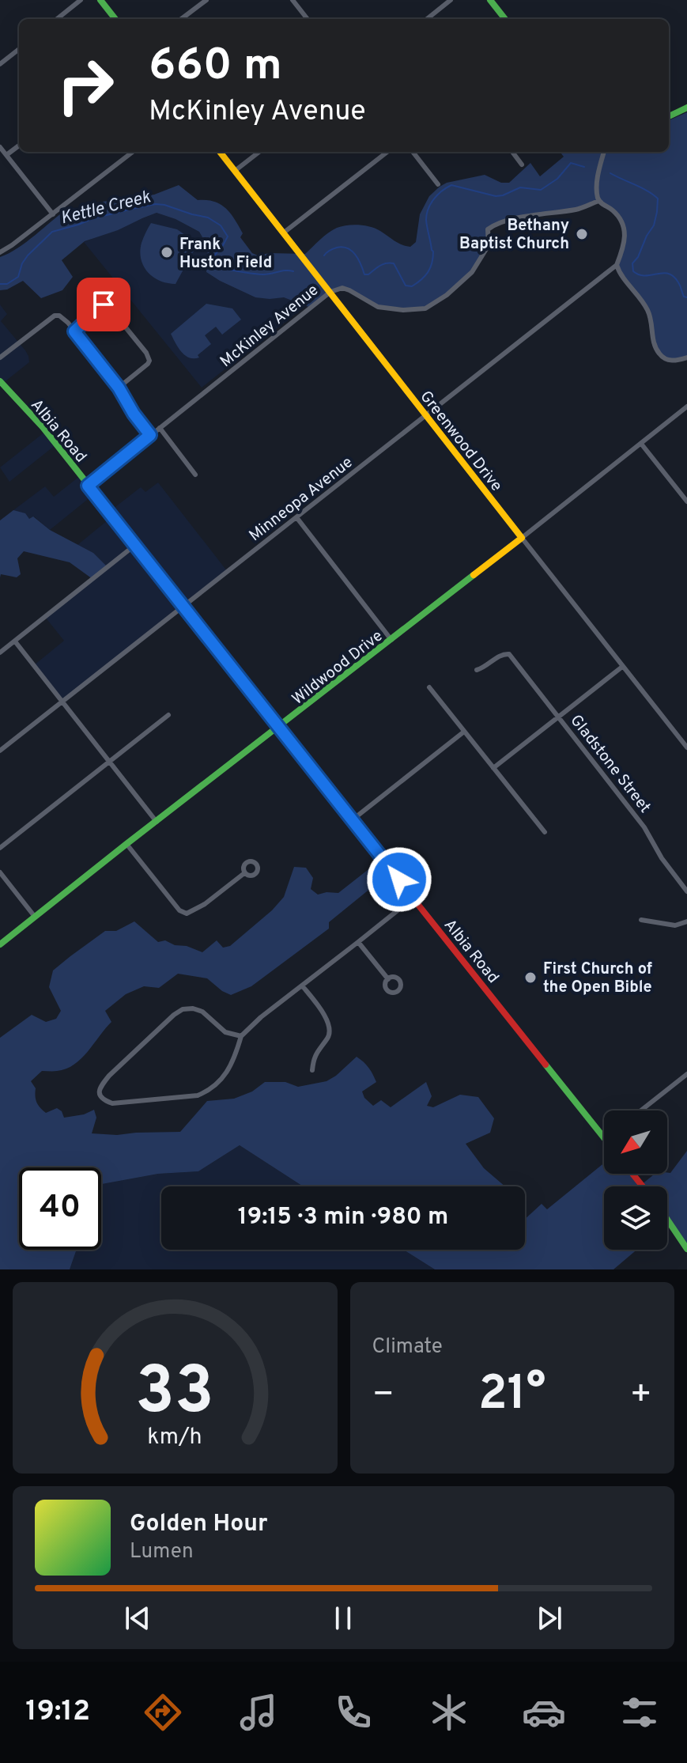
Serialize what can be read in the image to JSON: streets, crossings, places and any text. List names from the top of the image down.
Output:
{
  "streets": {
    "street": [
      "McKinley Avenue",
      "Albia Road",
      "Greenwood Drive",
      "Minneopa Avenue",
      "Wildwood Drive",
      "Gladstone Street"
    ]
  },
  "crossings": [
    ["McKinley Avenue", "Albia Road"],
    ["McKinley Avenue", "Greenwood Drive"],
    ["Albia Road", "Minneopa Avenue"],
    ["Albia Road", "Wildwood Drive"],
    ["Greenwood Drive", "Minneopa Avenue"],
    ["Greenwood Drive", "Wildwood Drive"]
  ],
  "water": ["Kettle Creek"],
  "places": ["Bethany Baptist Church", "Frank Huston Field", "First Church of the Open Bible"],
  "north": "bottom left",
  "page": {
    "turn": ["660 m", "McKinley Avenue"],
    "limit": "40",
    "trip": "19:15 · 3 min · 980 m",
    "tile": "Climate",
    "heat": ["−", "21°", "+"],
    "song": ["Golden Hour", "Lumen"],
    "tabs": "19:12",
    "gauge": ["33", "km/h"]
  }
}
